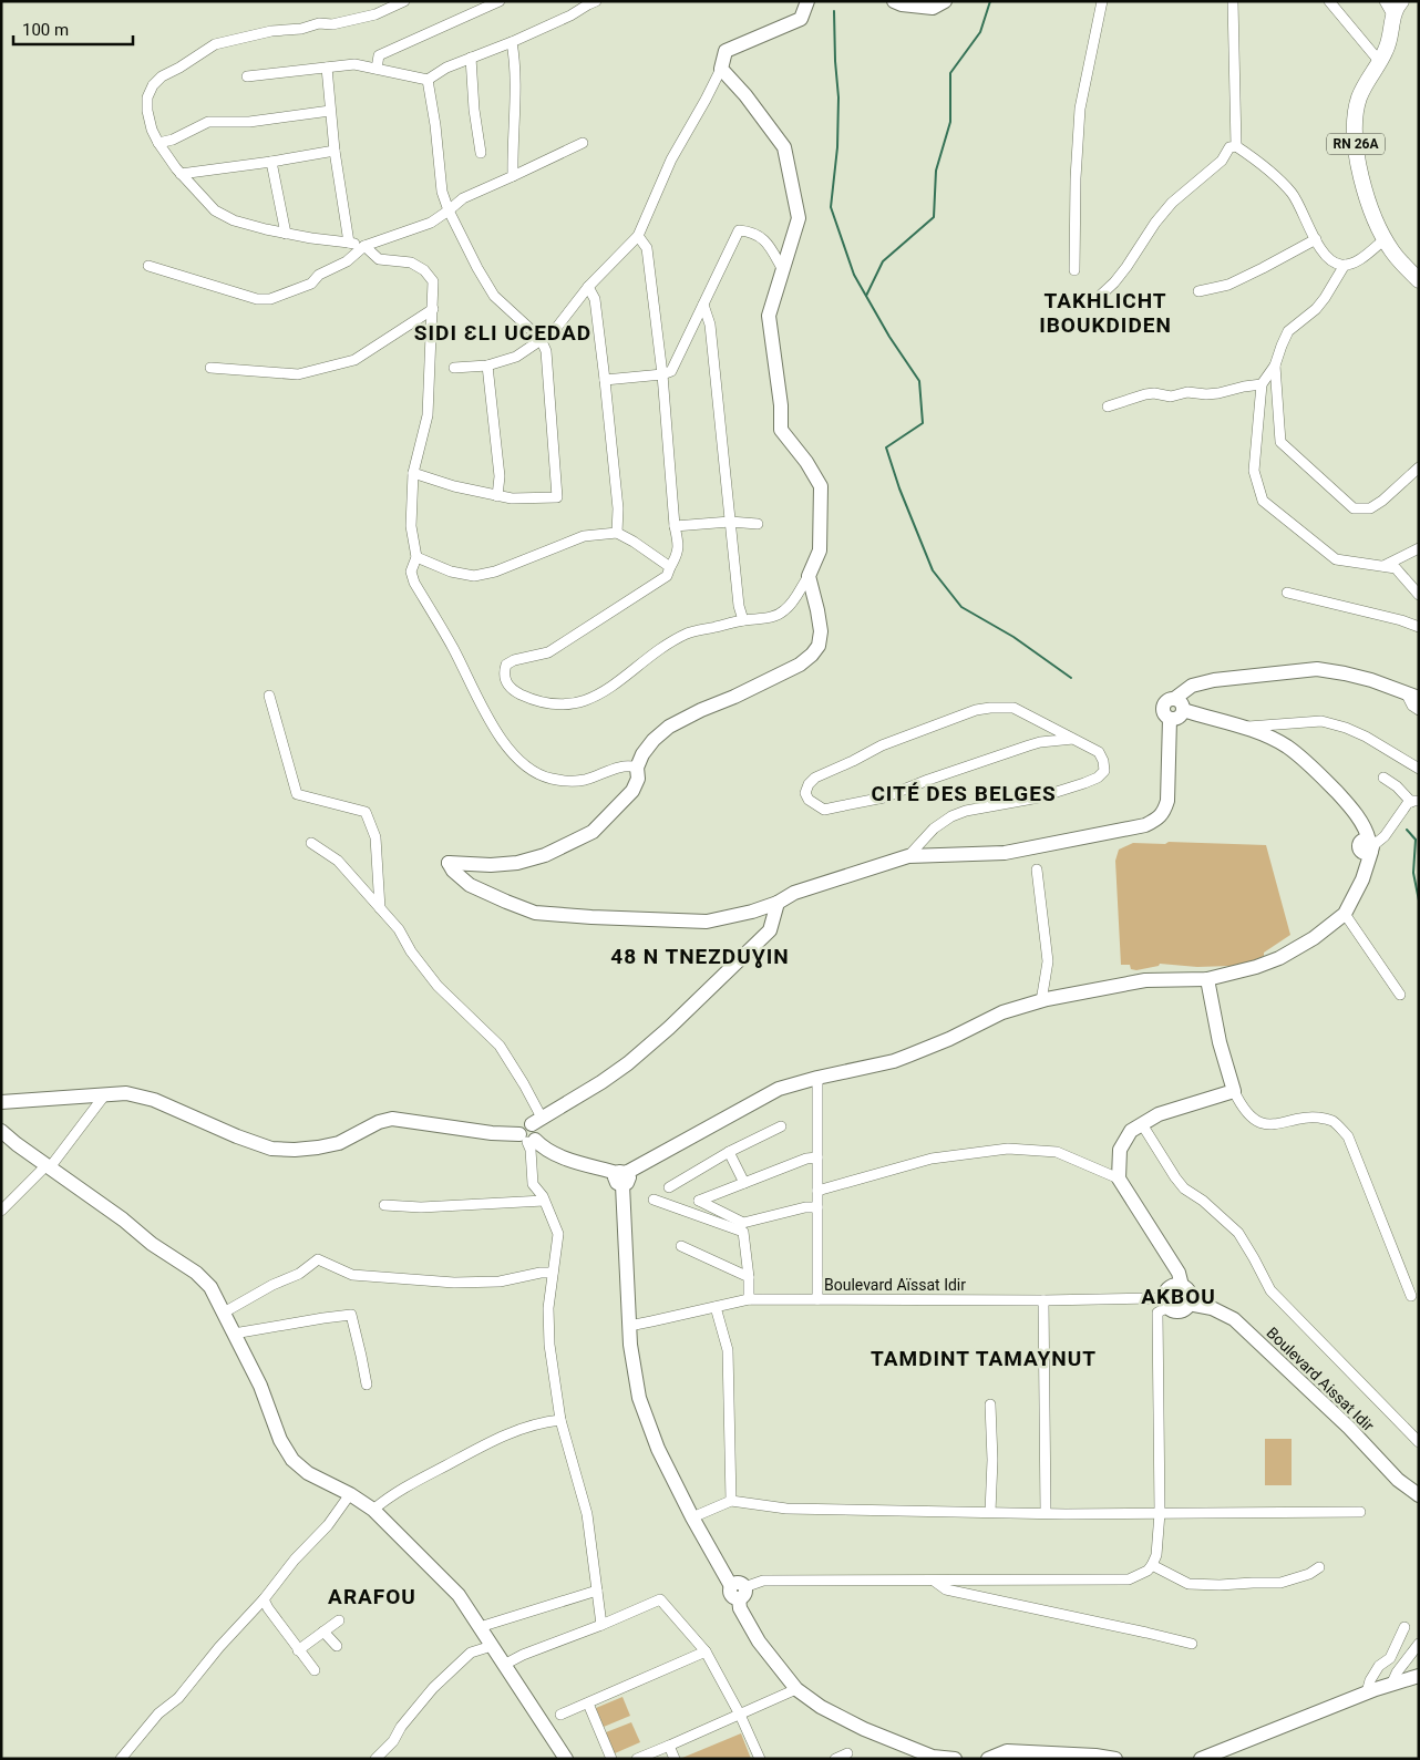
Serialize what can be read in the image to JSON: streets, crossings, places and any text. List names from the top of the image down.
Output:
{
  "streets": {
    "main road": ["RN 26A"],
    "street": ["Boulevard Aïssat Idir", "Boulevard Aissat Idir"]
  },
  "crossings": [
    ["Boulevard Aïssat Idir", "Boulevard Aissat Idir"]
  ],
  "districts": [
    "TAKHLICHT IBOUKDIDEN",
    "SIDI ƐLI UCEDAD",
    "CITÉ DES BELGES",
    "48 N TNEZDUƔIN",
    "AKBOU",
    "TAMDINT TAMAYNUT",
    "ARAFOU"
  ],
  "scale_bar": "100 m"
}
